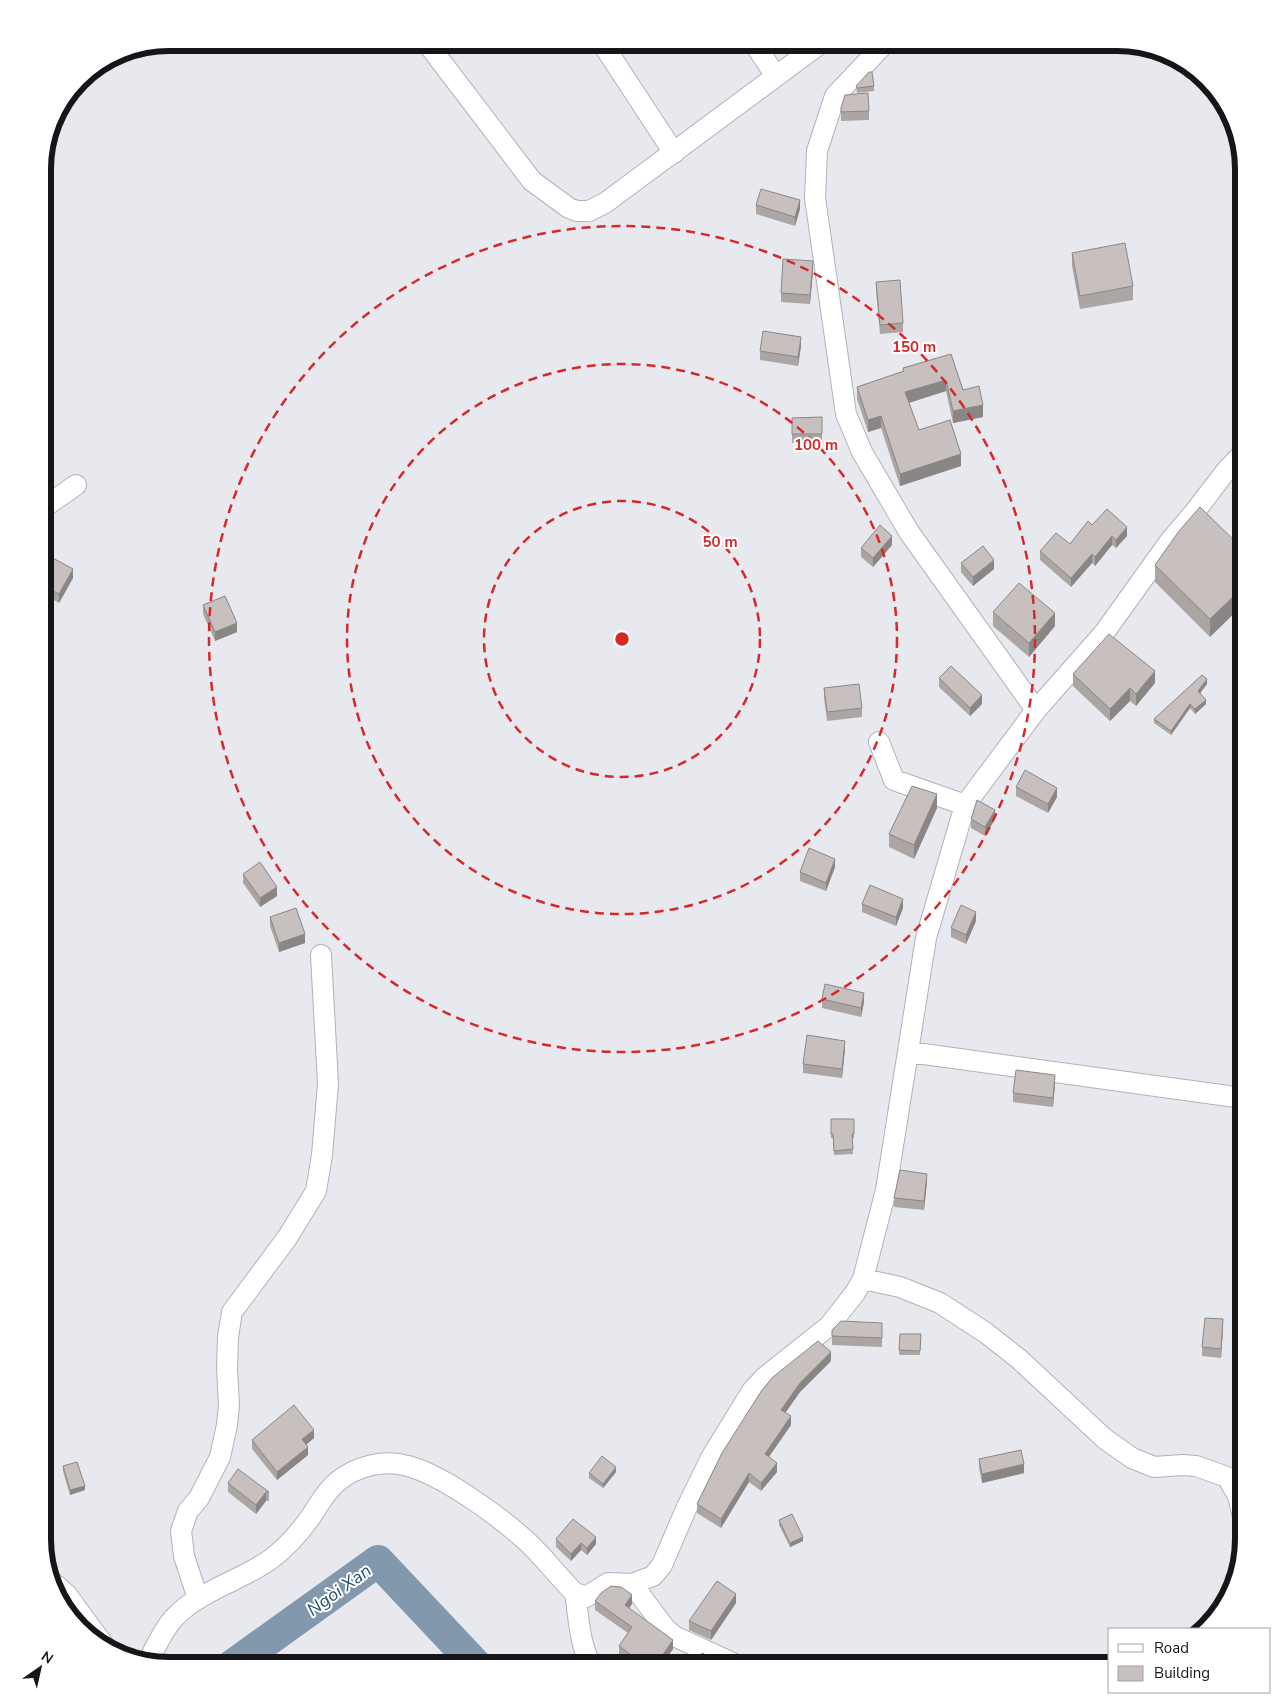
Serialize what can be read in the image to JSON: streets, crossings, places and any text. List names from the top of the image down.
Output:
{
  "water": ["Ngòi Xan"],
  "legend": ["Road", "Building"],
  "north": "top right",
  "rings": ["150 m", "100 m", "50 m"]
}
